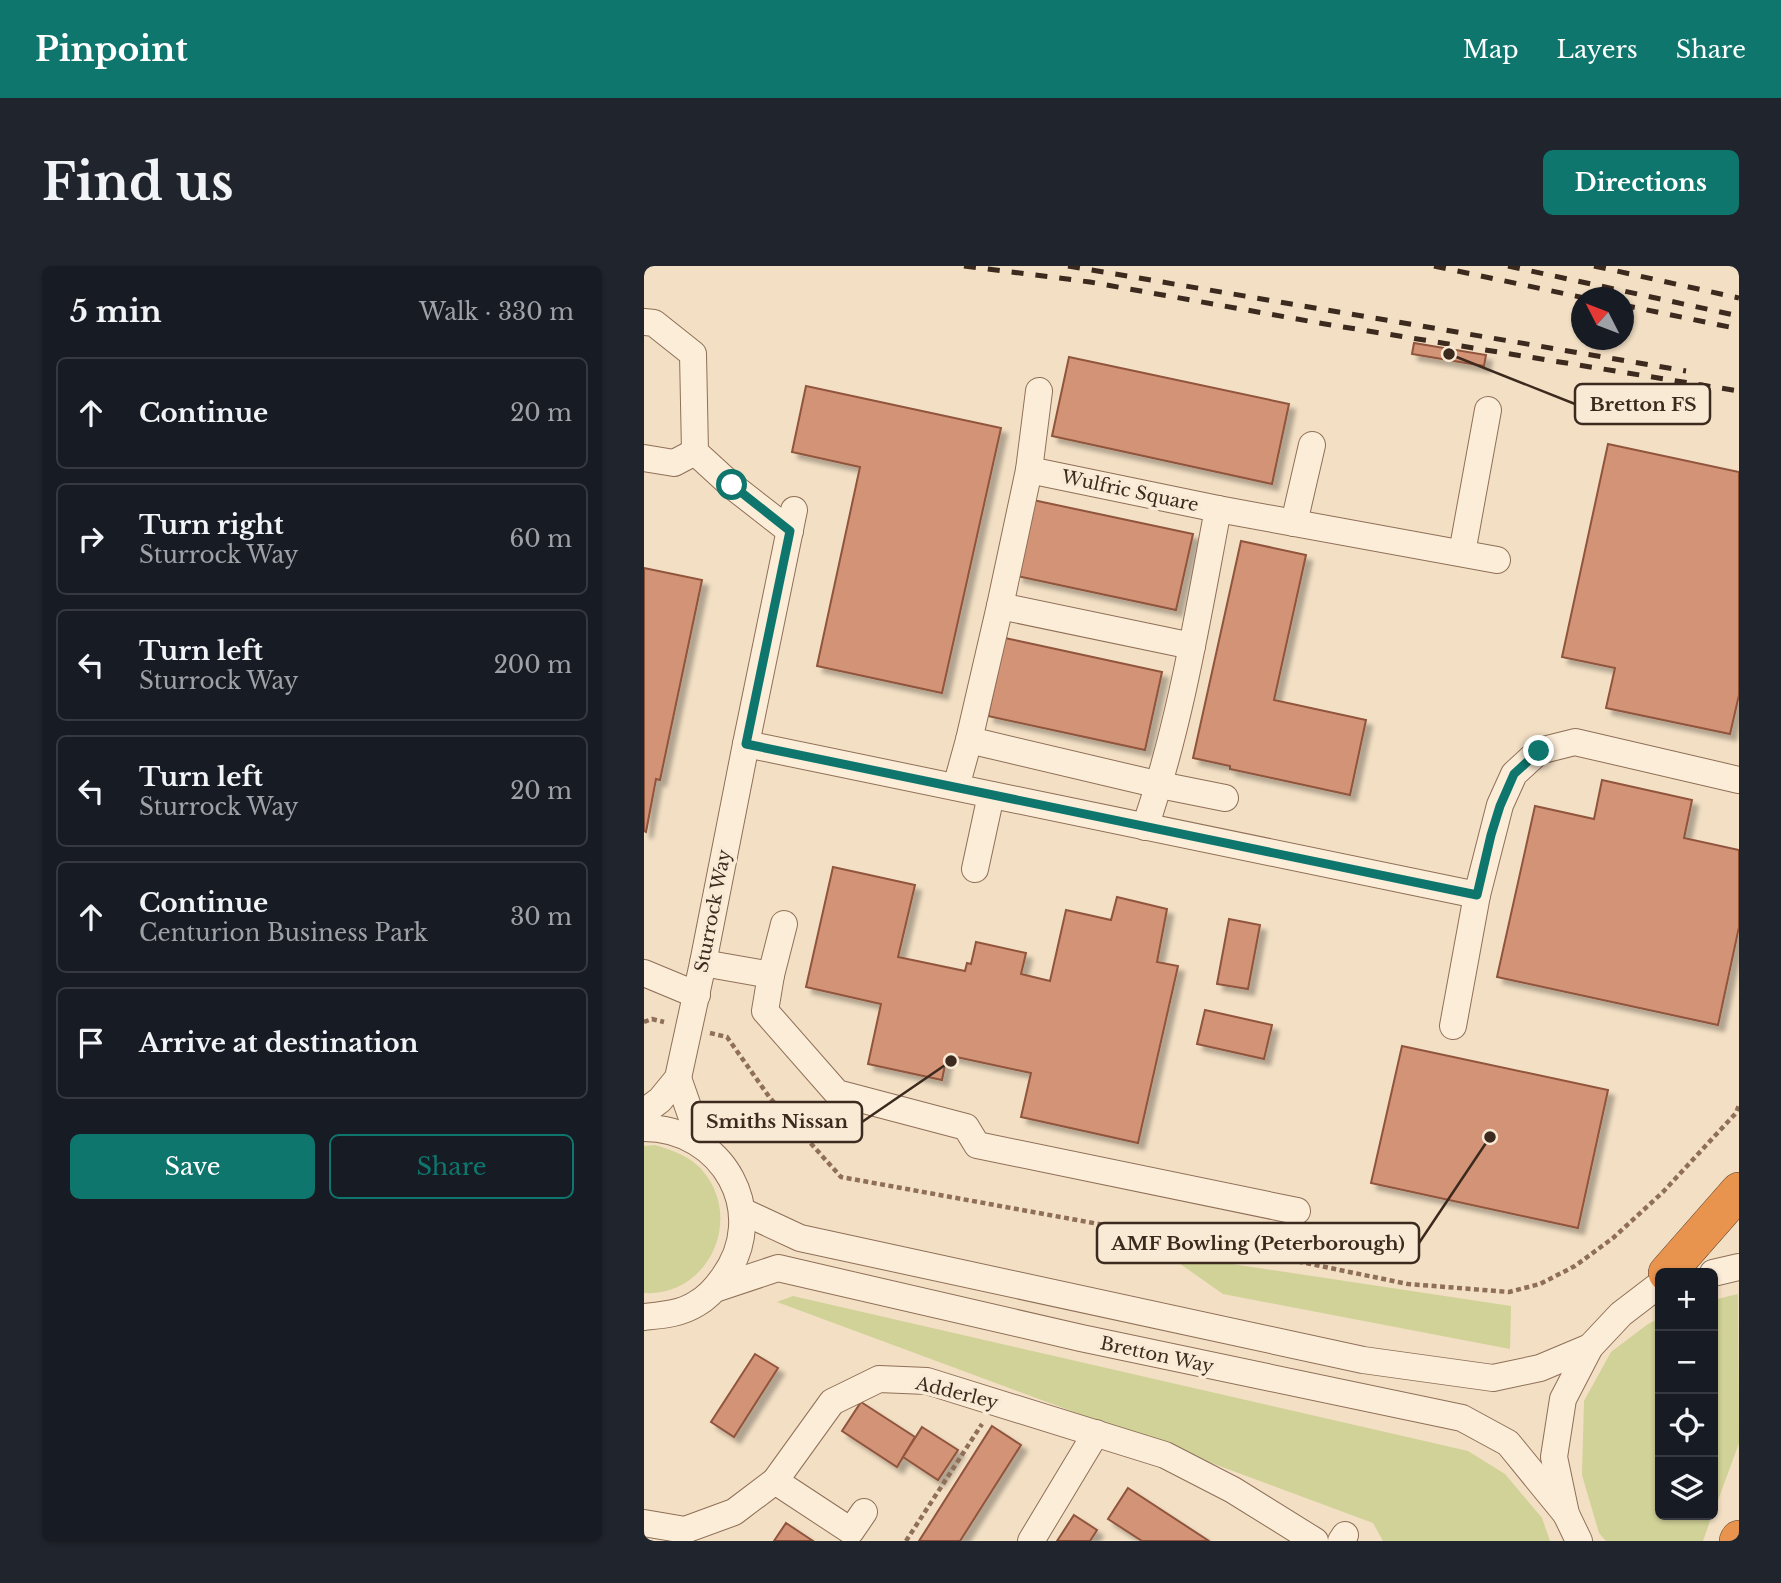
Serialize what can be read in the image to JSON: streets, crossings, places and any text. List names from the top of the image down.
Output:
{
  "streets": {
    "street": [
      "Wulfric Square",
      "Sturrock Way",
      "Bretton Way",
      "Adderley"
    ]
  },
  "places": ["Bretton FS", "Smiths Nissan", "AMF Bowling (Peterborough)"],
  "north": "top left",
  "page": {
    "header": "Pinpoint",
    "nav": ["Map", "Layers", "Share"],
    "buttons": [
      "Directions",
      ["Save", "Share"]
    ],
    "title": "Find us",
    "heading": ["5 min", "Walk · 330 m"],
    "list": [
      ["Continue", "20 m"],
      ["Turn right", "Sturrock Way", "60 m"],
      ["Turn left", "Sturrock Way", "200 m"],
      ["Turn left", "Sturrock Way", "20 m"],
      ["Continue", "Centurion Business Park", "30 m"],
      "Arrive at destination"
    ],
    "map_buttons": ["+", "−"]
  }
}
